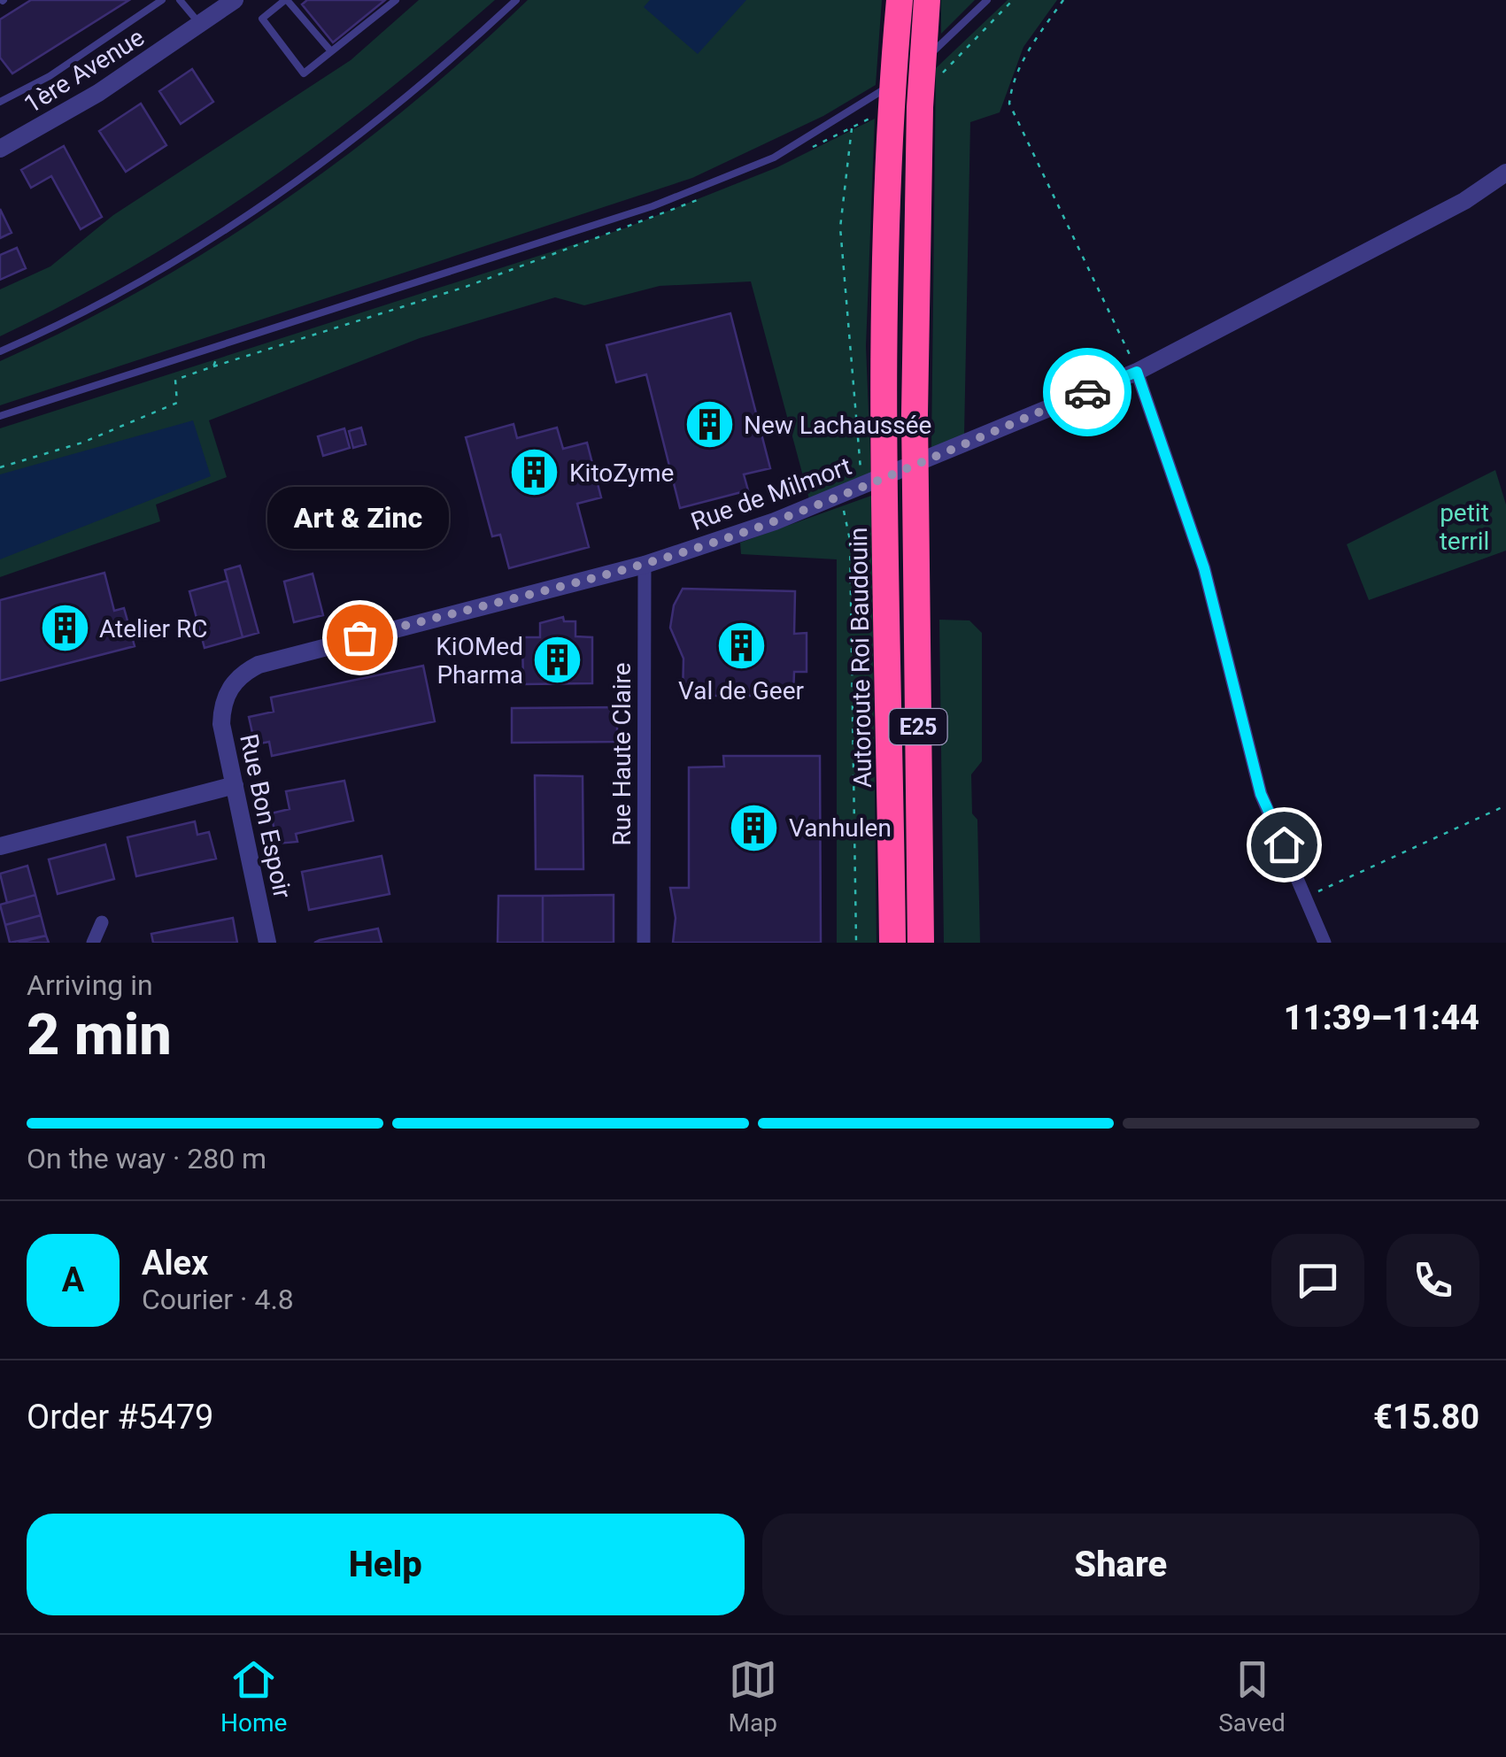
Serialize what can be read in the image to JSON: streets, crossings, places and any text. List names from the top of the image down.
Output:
{
  "streets": {
    "highway": ["Autoroute Roi Baudouin", "E25"],
    "street": [
      "1ère Avenue",
      "Rue de Milmort",
      "Rue Haute Claire",
      "Rue Bon Espoir"
    ]
  },
  "crossings": [
    ["Rue de Milmort", "Rue Haute Claire"],
    ["Rue de Milmort", "Rue Bon Espoir"]
  ],
  "parks": ["petit terril"],
  "places": {
    "building": [
      "New Lachaussée",
      "KitoZyme",
      "Atelier RC",
      "Val de Geer",
      "KiOMed Pharma",
      "Vanhulen"
    ],
    "other": ["Art & Zinc"]
  },
  "page": {
    "bubble": "Art & Zinc",
    "heading": ["2 min", "Arriving in", "11:39–11:44"],
    "panel": [
      "Alex",
      "Courier · 4.8",
      "Order #5479",
      "€15.80"
    ],
    "bar": "On the way · 280 m",
    "round": "A",
    "buttons": ["Help", "Share"],
    "tabs": ["Home", "Map", "Saved"]
  }
}
